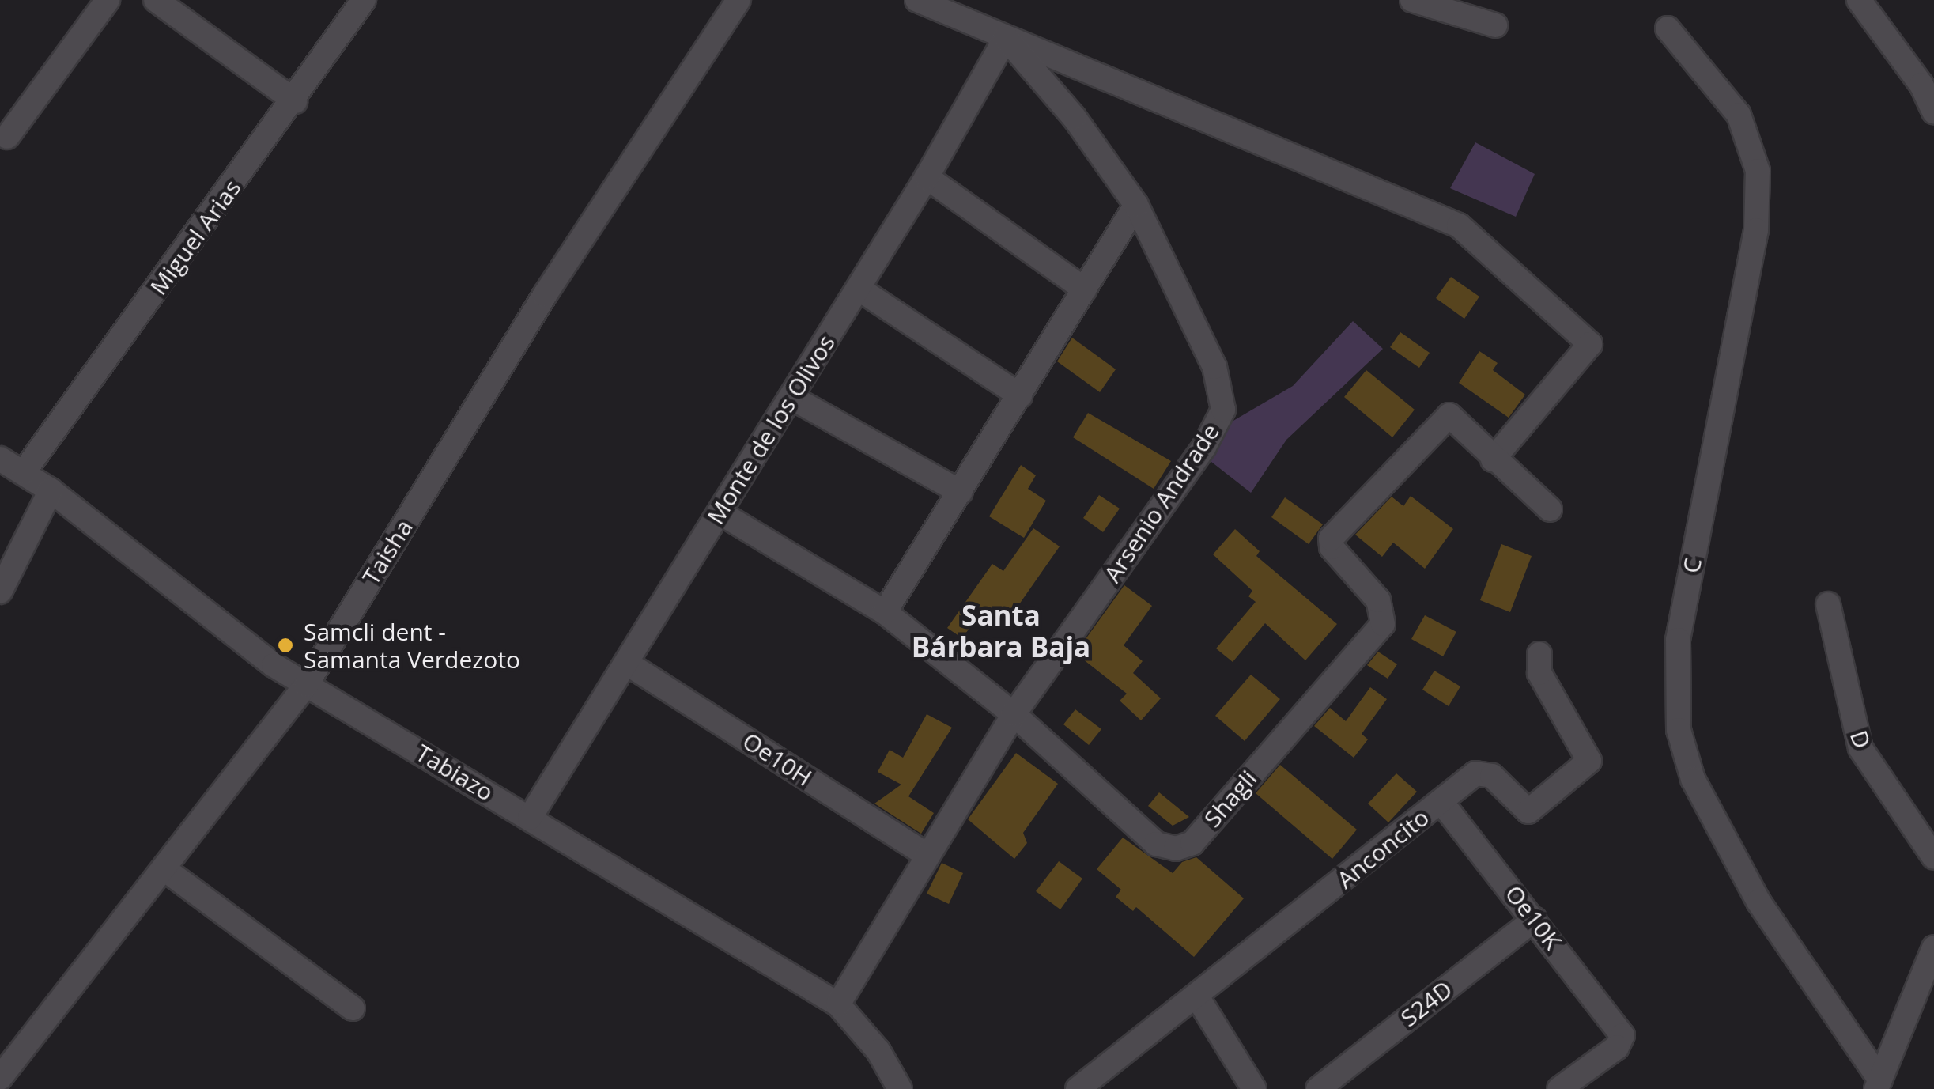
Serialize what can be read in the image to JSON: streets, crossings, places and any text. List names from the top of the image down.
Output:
{
  "streets": {
    "street": [
      "Miguel Arias",
      "Monte de los Olivos",
      "Arsenio Andrade",
      "Taisha",
      "C",
      "D",
      "Oe10H",
      "Tabiazo",
      "Shagli",
      "Anconcito",
      "Oe10K",
      "S24D"
    ]
  },
  "crossings": [
    ["Miguel Arias", "Tabiazo"],
    ["Monte de los Olivos", "Arsenio Andrade"],
    ["Monte de los Olivos", "Oe10H"],
    ["Monte de los Olivos", "Tabiazo"],
    ["Monte de los Olivos", "Shagli"],
    ["Arsenio Andrade", "Oe10H"],
    ["Arsenio Andrade", "Tabiazo"],
    ["Arsenio Andrade", "Shagli"],
    ["Taisha", "Tabiazo"],
    ["Anconcito", "Oe10K"],
    ["Oe10K", "S24D"]
  ],
  "districts": ["Santa Bárbara Baja"],
  "places": ["Samcli dent - Samanta Verdezoto"]
}
